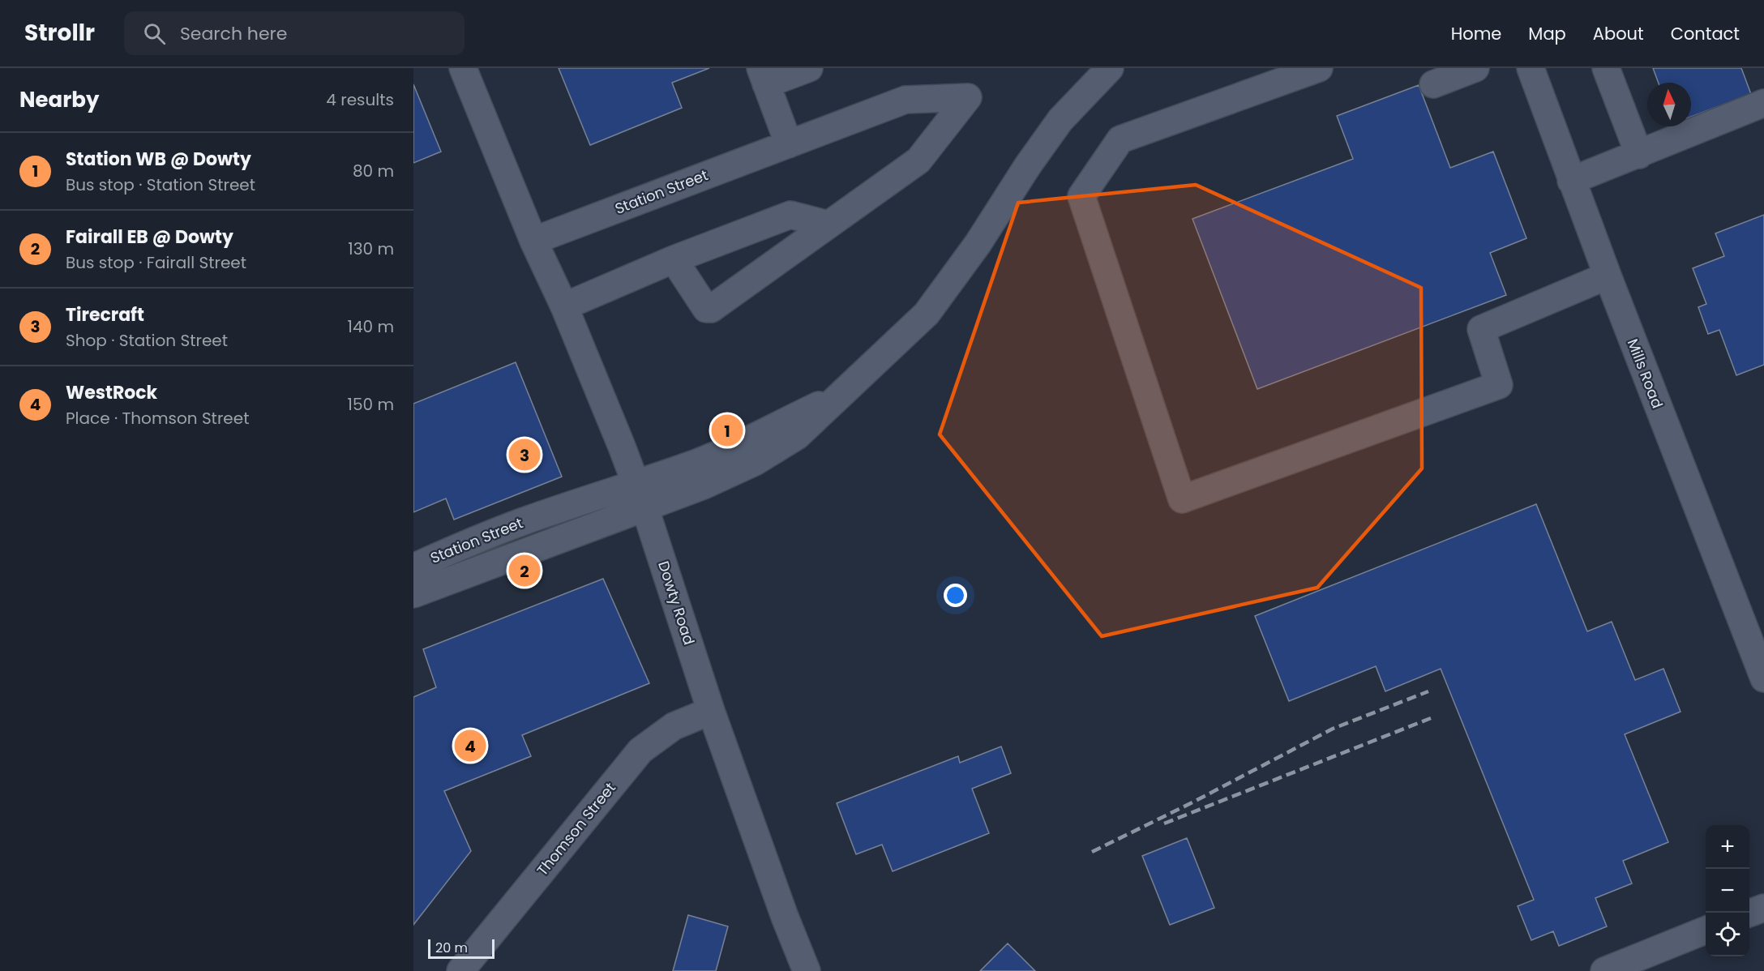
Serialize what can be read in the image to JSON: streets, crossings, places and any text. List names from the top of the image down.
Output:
{
  "streets": {
    "street": [
      "Station Street",
      "Mills Road",
      "Dowty Road",
      "Thomson Street"
    ]
  },
  "crossings": [
    ["Station Street", "Dowty Road"],
    ["Dowty Road", "Thomson Street"]
  ],
  "scale_bar": "20 m",
  "north": "top",
  "page": {
    "header": "Strollr",
    "search": "Search here",
    "nav": [
      "Home",
      "Map",
      "About",
      "Contact"
    ],
    "heading": ["Nearby", "4 results"],
    "list": [
      {
        "mark": "1",
        "name": "Station WB @ Dowty",
        "note": "Bus stop · Station Street",
        "value": "80 m"
      },
      {
        "mark": "2",
        "name": "Fairall EB @ Dowty",
        "note": "Bus stop · Fairall Street",
        "value": "130 m"
      },
      {
        "mark": "3",
        "name": "Tirecraft",
        "note": "Shop · Station Street",
        "value": "140 m"
      },
      {
        "mark": "4",
        "name": "WestRock",
        "note": "Place · Thomson Street",
        "value": "150 m"
      }
    ],
    "pins": [
      "1",
      "3",
      "2",
      "4"
    ],
    "map_buttons": ["+", "−"],
    "scale": "20 m"
  }
}
